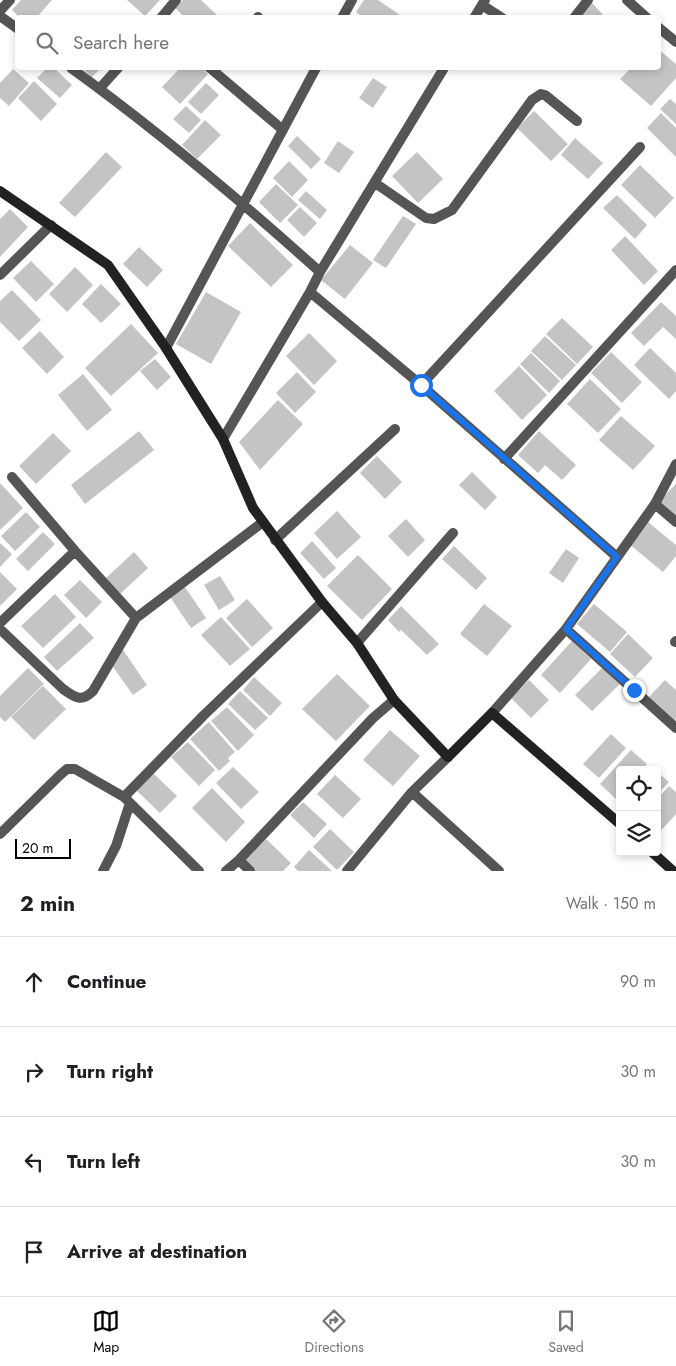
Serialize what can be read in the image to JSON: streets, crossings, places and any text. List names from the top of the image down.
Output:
{
  "scale_bar": "20 m",
  "page": {
    "search": "Search here",
    "scale": "20 m",
    "heading": ["2 min", "Walk · 150 m"],
    "list": [
      ["Continue", "90 m"],
      ["Turn right", "30 m"],
      ["Turn left", "30 m"],
      "Arrive at destination"
    ],
    "nav": ["Map", "Directions", "Saved"]
  }
}
